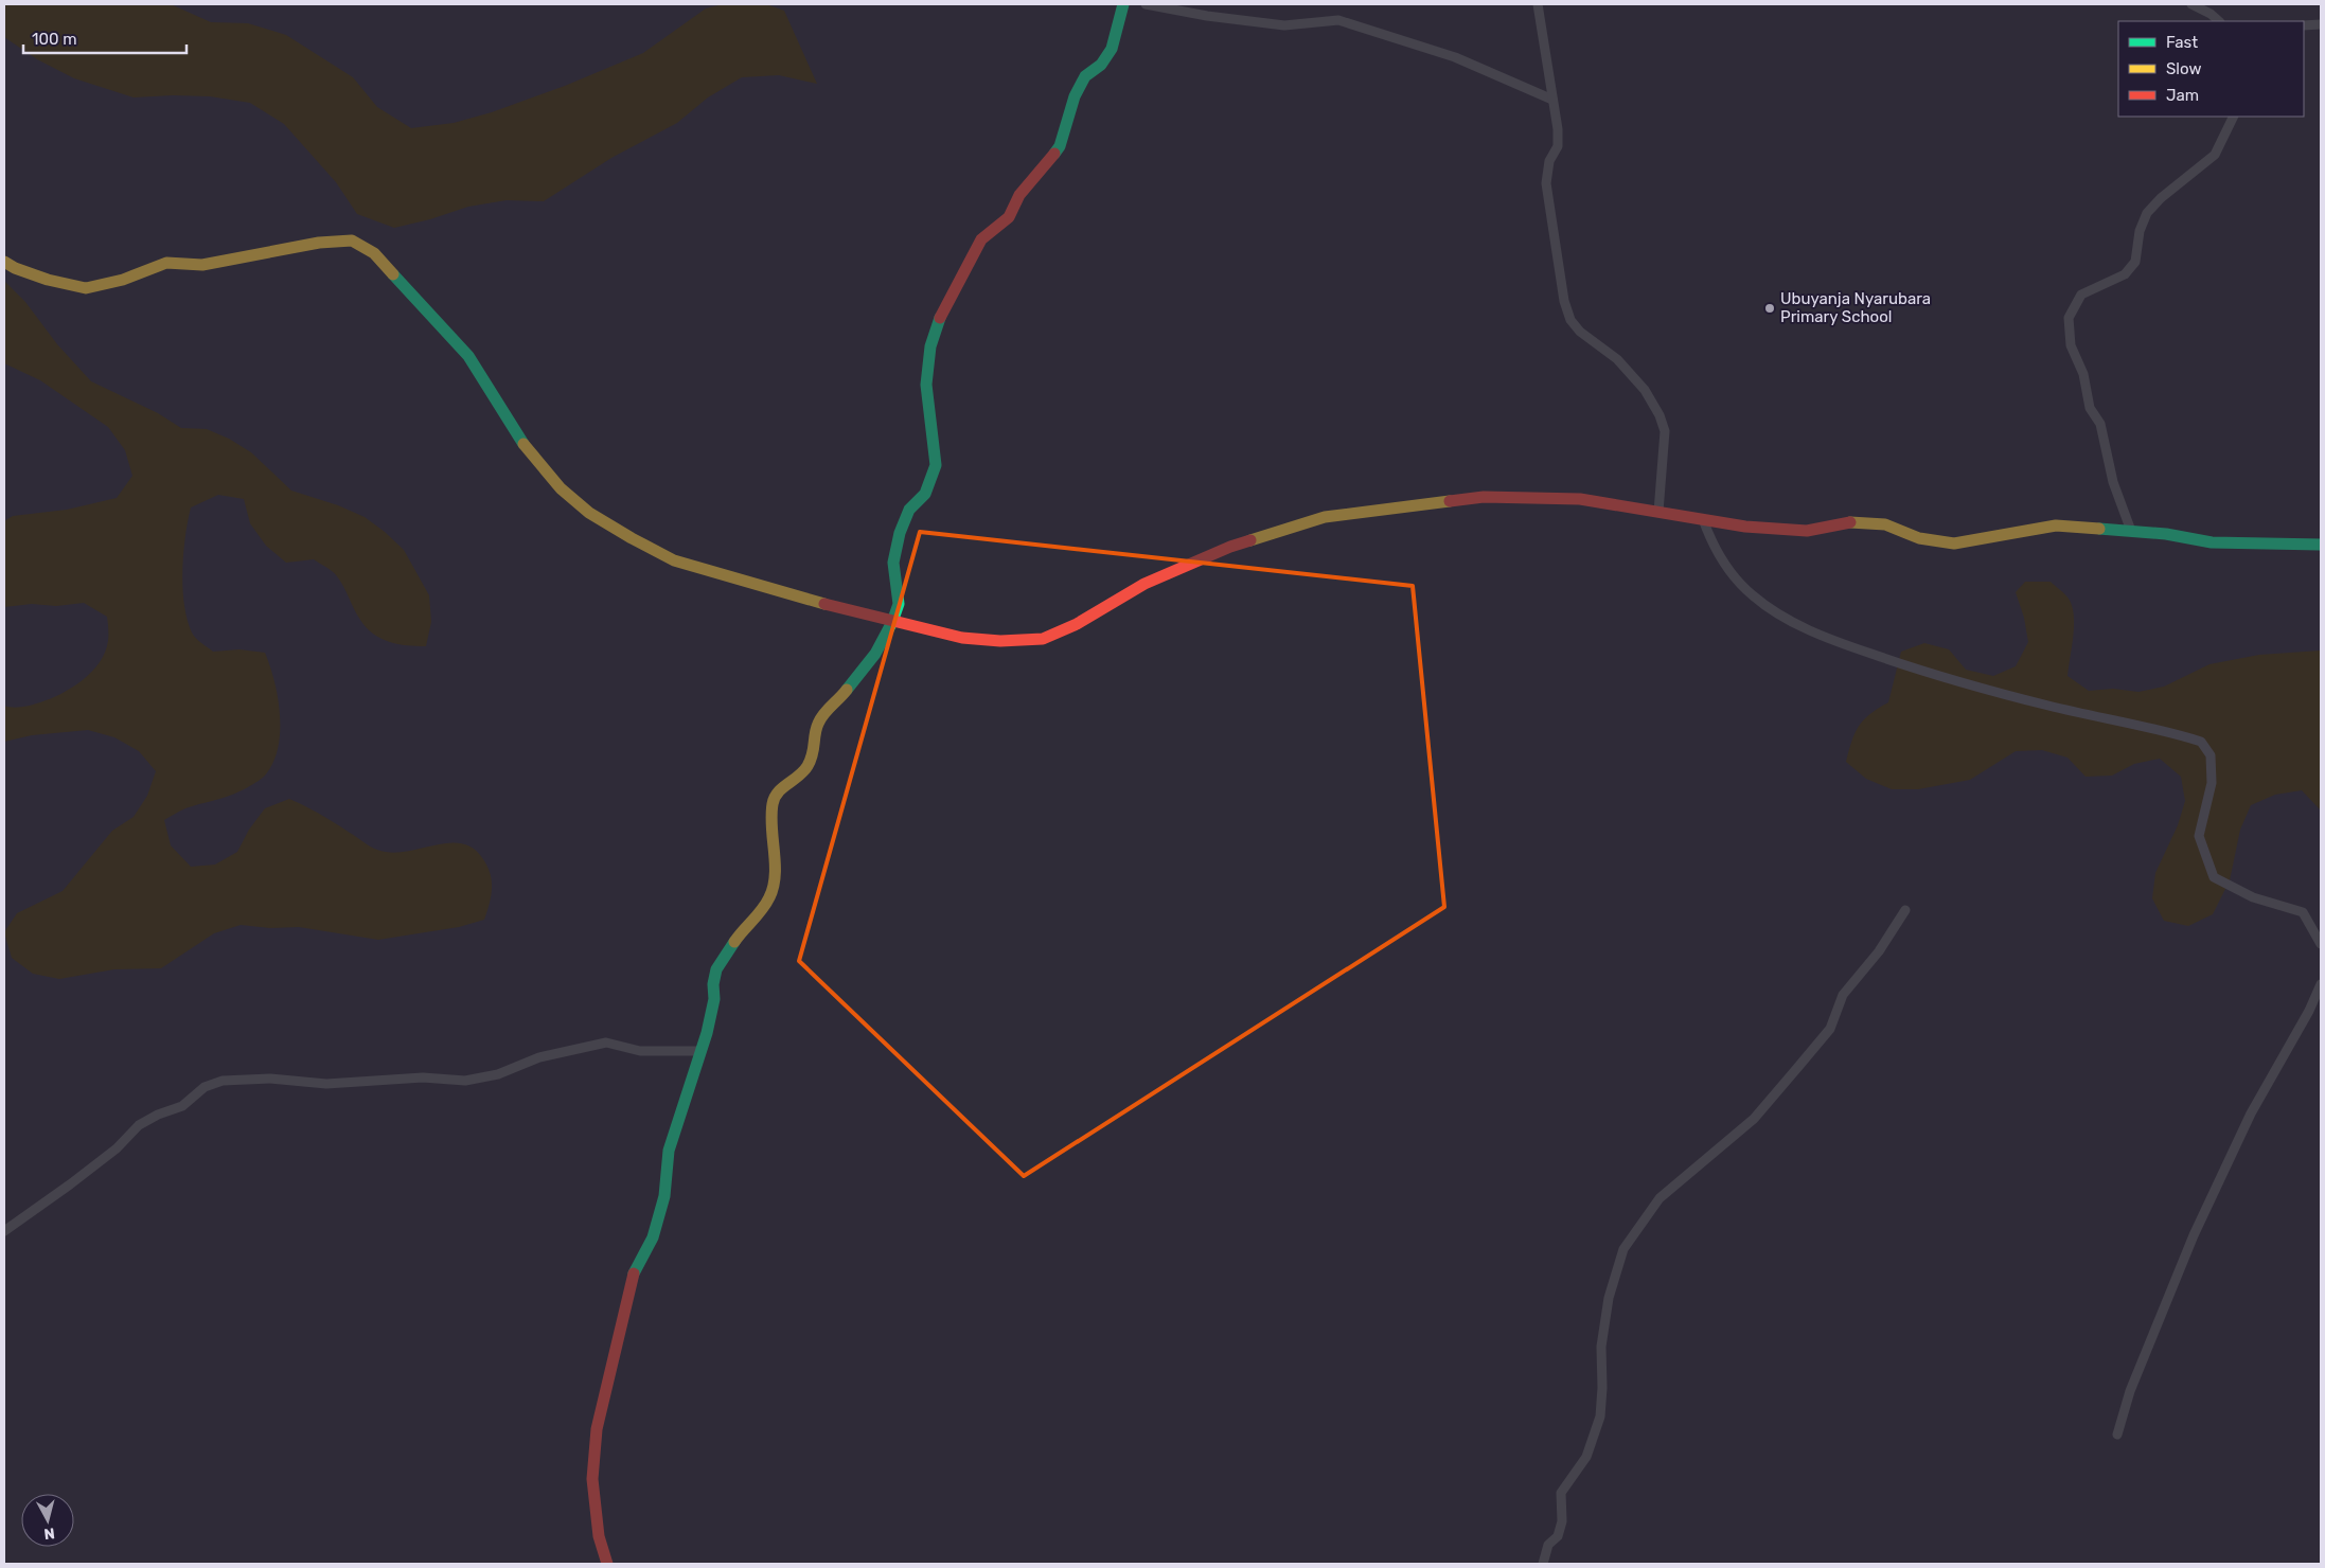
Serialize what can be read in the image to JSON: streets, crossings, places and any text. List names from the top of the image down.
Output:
{
  "places": ["Ubuyanja Nyarubara Primary School"],
  "legend": ["Fast", "Slow", "Jam"],
  "scale_bar": "100 m",
  "north": "bottom"
}
